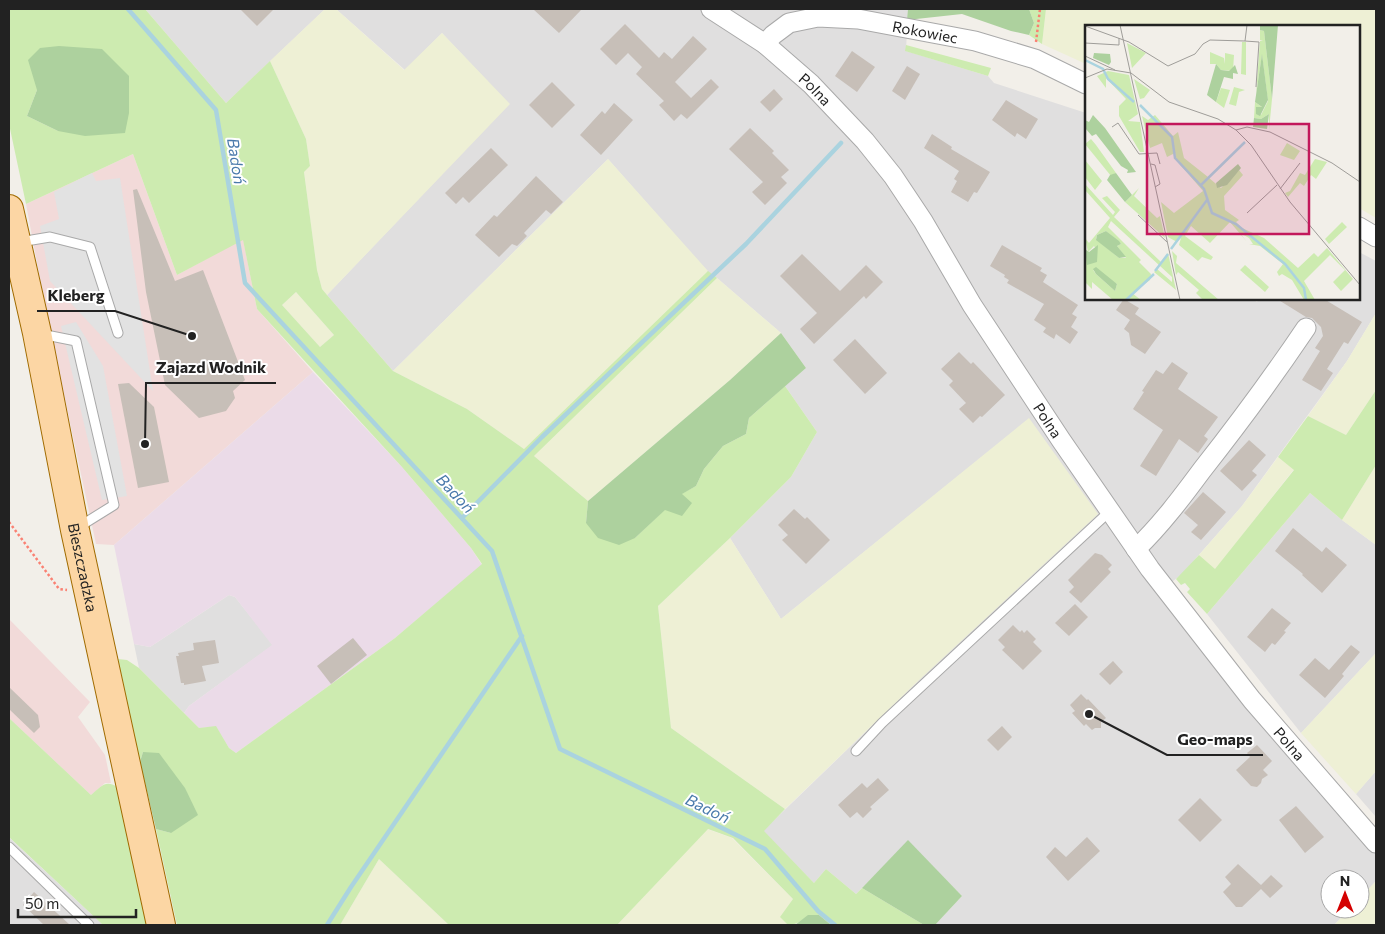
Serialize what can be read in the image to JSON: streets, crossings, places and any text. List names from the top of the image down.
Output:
{
  "streets": {
    "main road": ["Bieszczadzka"],
    "street": ["Rokowiec", "Polna"]
  },
  "crossings": [
    ["Rokowiec", "Polna"]
  ],
  "water": ["Badoń"],
  "places": ["Kleberg", "Zajazd Wodnik", "Geo-maps"],
  "scale_bar": "50 m",
  "north": "top"
}
